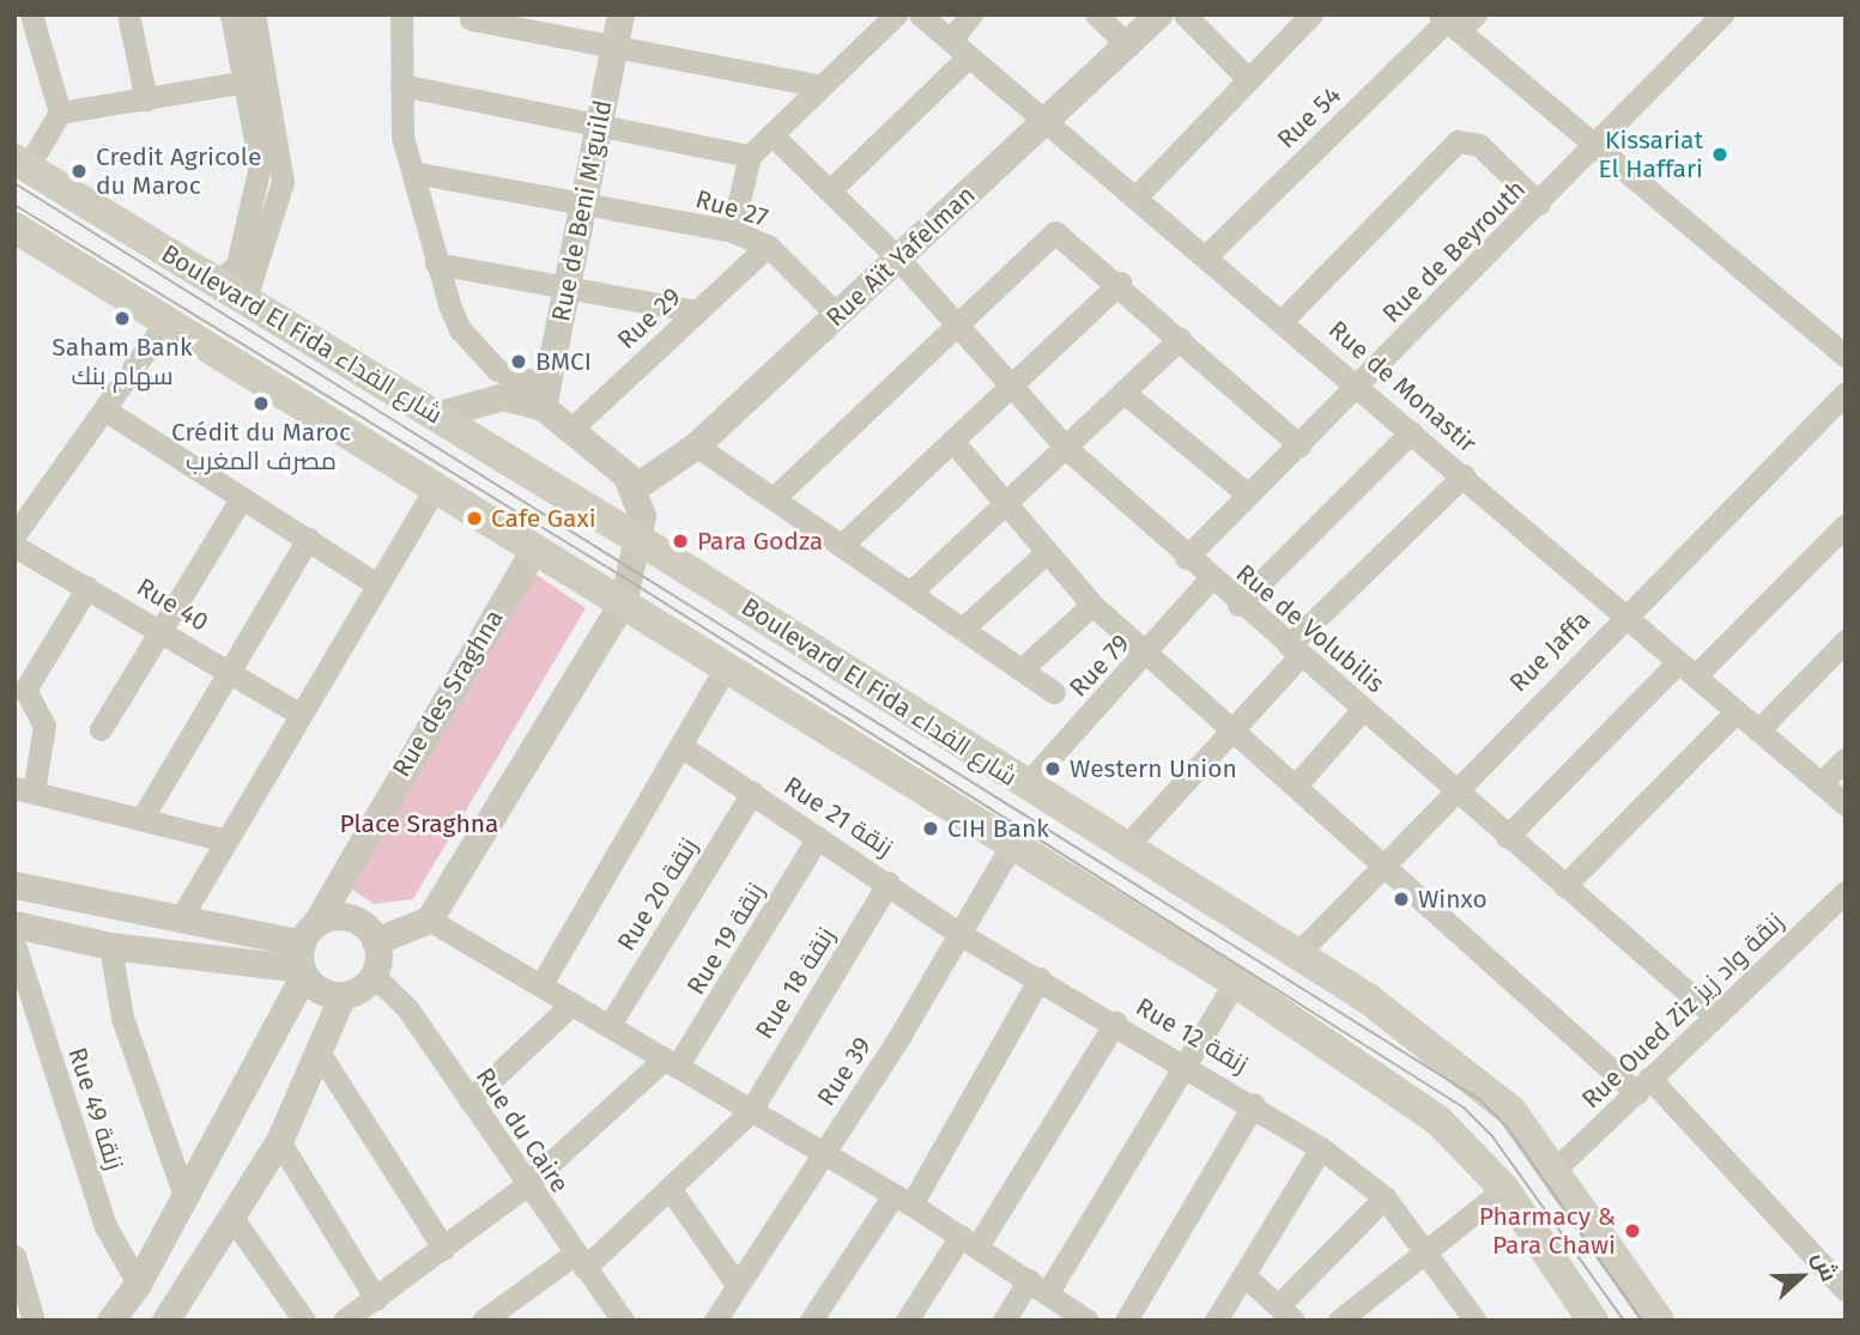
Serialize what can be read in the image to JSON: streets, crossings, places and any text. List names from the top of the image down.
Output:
{
  "streets": {
    "main road": ["Boulevard El Fida شارع الفداء"],
    "street": [
      "Rue 54",
      "Rue 27",
      "Rue de Beni M'guild",
      "Rue de Beyrouth",
      "Rue Aït Yafelman",
      "Rue 29",
      "Rue de Monastir",
      "Rue 40",
      "Rue de Volubilis",
      "Rue Jaffa",
      "Rue 79",
      "Rue des Sraghna",
      "Rue 21 زنقة",
      "Rue 20 زنقة",
      "Rue 19 زنقة",
      "Rue 18 زنقة",
      "Rue Oued Ziz زنقة واد زيز",
      "Rue 12 زنقة",
      "Rue 39",
      "Rue 49 زنقة",
      "Rue du Caire"
    ]
  },
  "crossings": [
    ["Rue 54", "Rue de Monastir"],
    ["Rue 27", "Rue de Beni M'guild"],
    ["Rue 27", "Rue Aït Yafelman"],
    ["Rue 27", "Rue 29"],
    ["Rue de Beyrouth", "Rue de Monastir"],
    ["Rue de Beyrouth", "Rue de Volubilis"],
    ["Rue Aït Yafelman", "Rue de Monastir"],
    ["Rue Aït Yafelman", "Rue de Volubilis"],
    ["Boulevard El Fida شارع الفداء", "Rue Jaffa"],
    ["Boulevard El Fida شارع الفداء", "Rue 79"],
    ["Boulevard El Fida شارع الفداء", "Rue Oued Ziz زنقة واد زيز"],
    ["Rue de Monastir", "Rue Jaffa"],
    ["Rue de Volubilis", "Rue Jaffa"],
    ["Rue de Volubilis", "Rue 79"],
    ["Rue de Volubilis", "Rue Oued Ziz زنقة واد زيز"],
    ["Rue des Sraghna", "Rue 49 زنقة"],
    ["Rue des Sraghna", "Rue du Caire"],
    ["Rue 21 زنقة", "Rue 20 زنقة"],
    ["Rue 21 زنقة", "Rue 19 زنقة"],
    ["Rue 21 زنقة", "Rue 18 زنقة"],
    ["Rue 21 زنقة", "Rue 12 زنقة"],
    ["Rue 21 زنقة", "Rue 39"],
    ["Rue 19 زنقة", "Rue du Caire"],
    ["Rue 18 زنقة", "Rue du Caire"],
    ["Rue 12 زنقة", "Rue 39"]
  ],
  "parks": ["Place Sraghna"],
  "places": [
    "Kissariat El Haffari",
    "Credit Agricole du Maroc",
    "Saham Bank سهام بنك",
    "BMCI",
    "Crédit du Maroc مصرف المغرب",
    "Cafe Gaxi",
    "Para Godza",
    "Western Union",
    "CIH Bank",
    "Winxo",
    "Pharmacy & Para Chawi"
  ],
  "north": "right"
}
